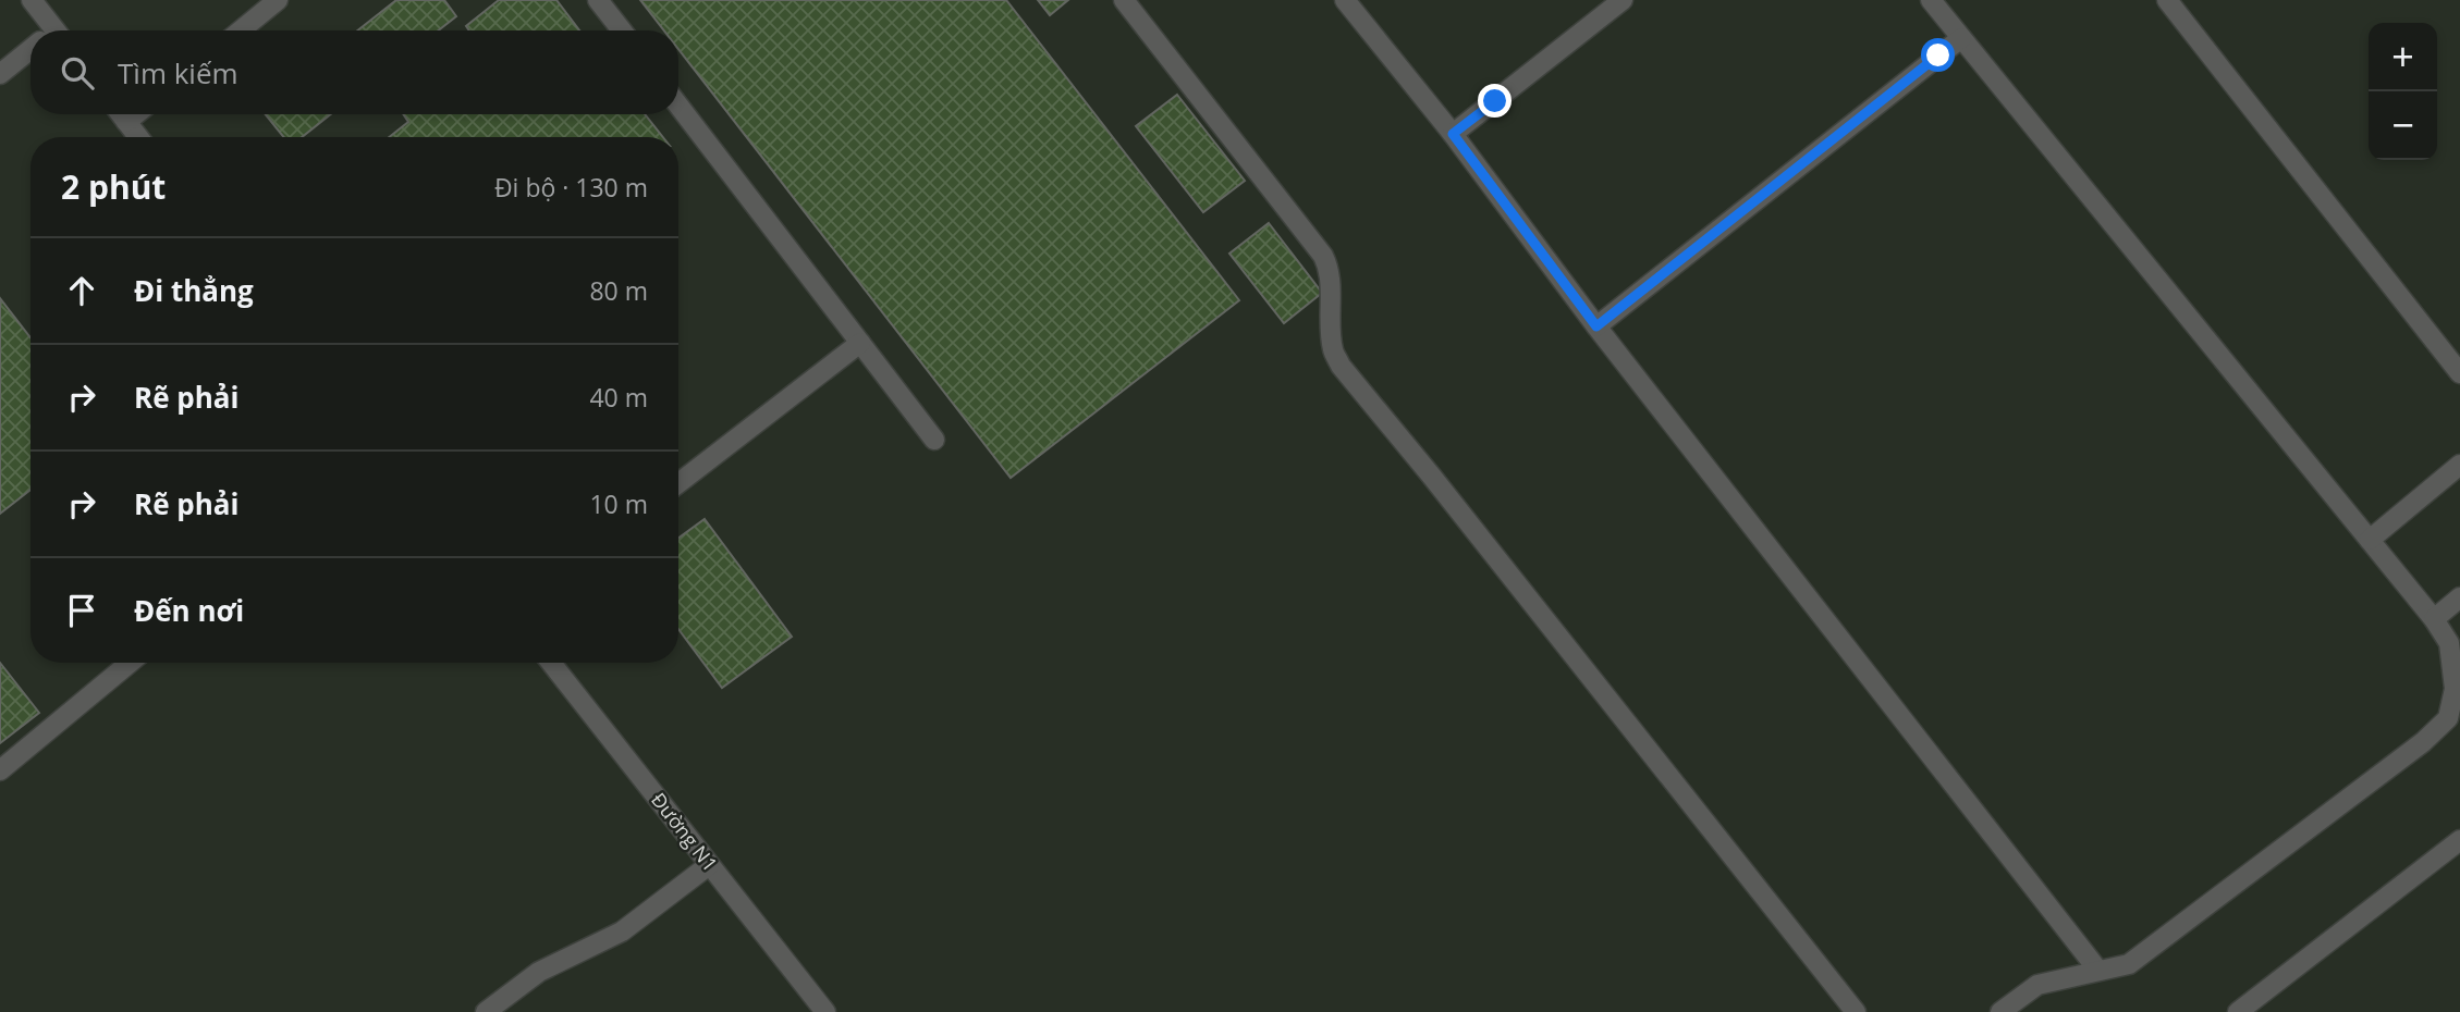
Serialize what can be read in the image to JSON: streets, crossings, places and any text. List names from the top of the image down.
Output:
{
  "streets": {
    "street": ["Đường N1"]
  },
  "page": {
    "map_buttons": ["+", "−"],
    "search": "Tìm kiếm",
    "heading": ["2 phút", "Đi bộ · 130 m"],
    "list": [
      ["Đi thẳng", "80 m"],
      ["Rẽ phải", "40 m"],
      ["Rẽ phải", "10 m"],
      "Đến nơi"
    ]
  }
}
